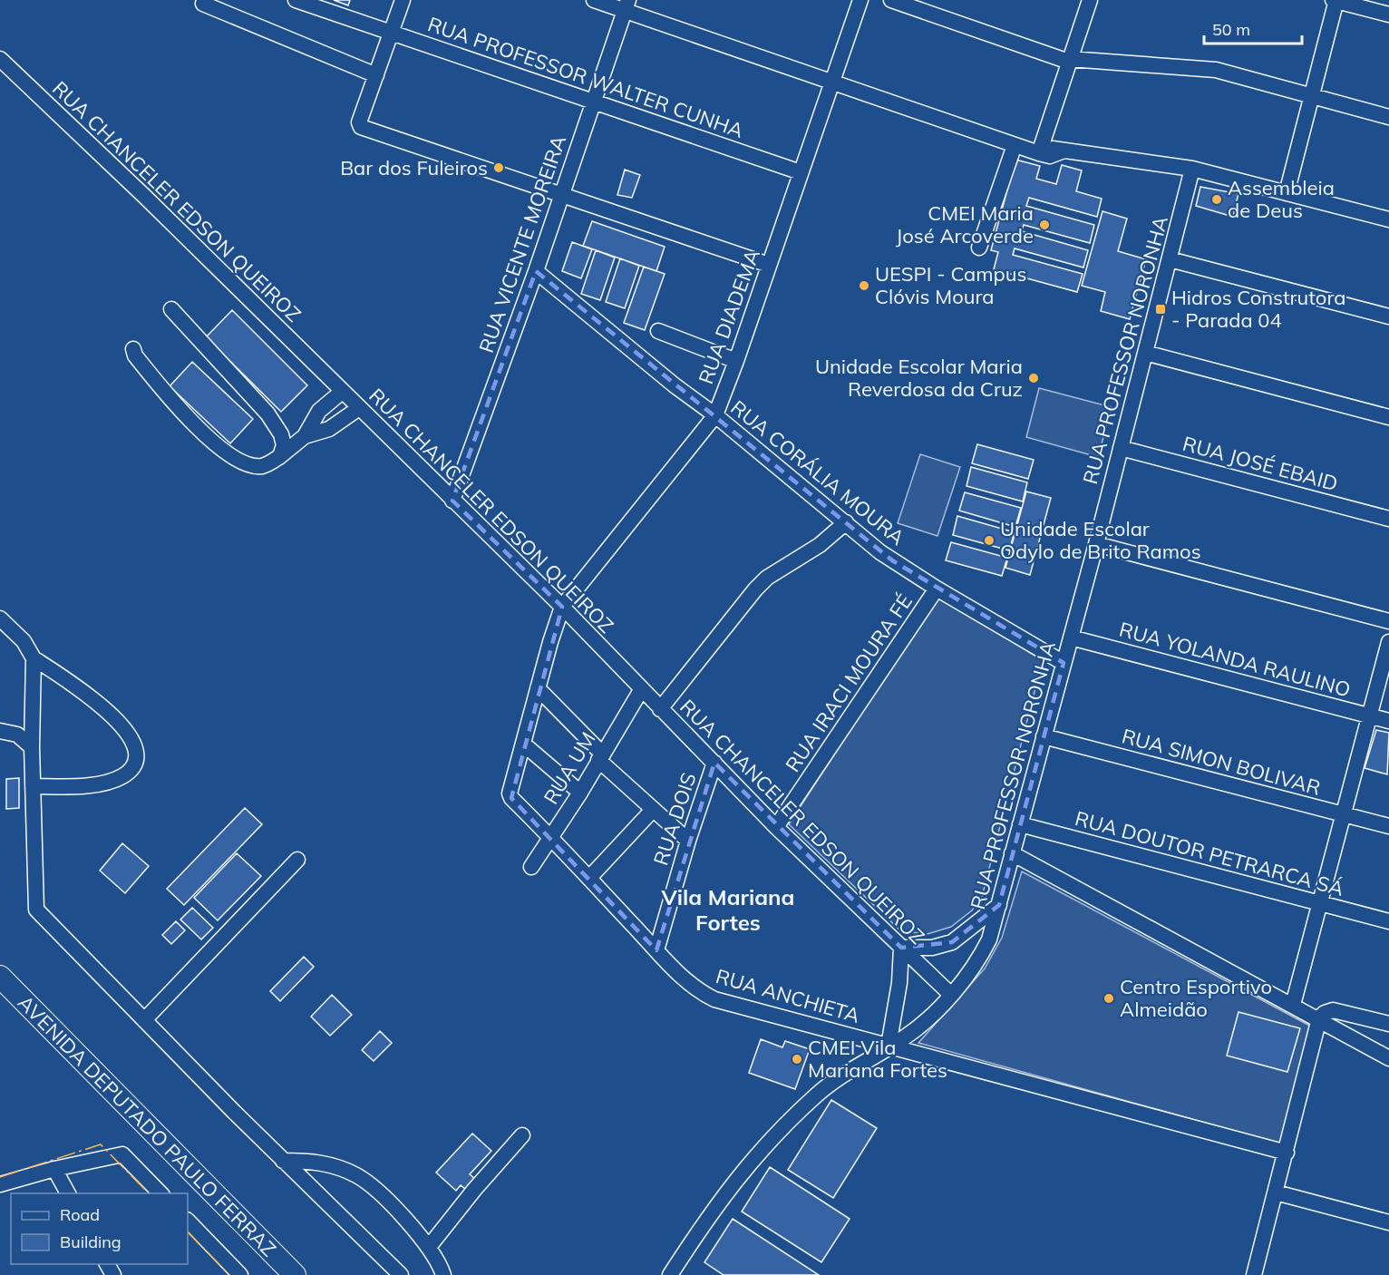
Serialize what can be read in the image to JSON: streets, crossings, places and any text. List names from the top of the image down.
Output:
{
  "streets": {
    "highway": ["AVENIDA DEPUTADO PAULO FERRAZ"],
    "street": [
      "RUA PROFESSOR WALTER CUNHA",
      "RUA CHANCELER EDSON QUEIROZ",
      "RUA VICENTE MOREIRA",
      "RUA DIADEMA",
      "RUA PROFESSOR NORONHA",
      "RUA JOSÉ EBAID",
      "RUA CORÁLIA MOURA",
      "RUA YOLANDA RAULINO",
      "RUA IRACI MOURA FÉ",
      "RUA SIMON BOLIVAR",
      "RUA UM",
      "RUA DOIS",
      "RUA DOUTOR PETRARCA SÁ",
      "RUA ANCHIETA"
    ]
  },
  "crossings": [
    ["RUA PROFESSOR WALTER CUNHA", "RUA VICENTE MOREIRA"],
    ["RUA PROFESSOR WALTER CUNHA", "RUA DIADEMA"],
    ["RUA CHANCELER EDSON QUEIROZ", "RUA VICENTE MOREIRA"],
    ["RUA CHANCELER EDSON QUEIROZ", "RUA DIADEMA"],
    ["RUA CHANCELER EDSON QUEIROZ", "RUA PROFESSOR NORONHA"],
    ["RUA CHANCELER EDSON QUEIROZ", "RUA IRACI MOURA FÉ"],
    ["RUA CHANCELER EDSON QUEIROZ", "RUA UM"],
    ["RUA CHANCELER EDSON QUEIROZ", "RUA DOIS"],
    ["RUA CHANCELER EDSON QUEIROZ", "RUA ANCHIETA"],
    ["RUA VICENTE MOREIRA", "RUA CORÁLIA MOURA"],
    ["RUA DIADEMA", "RUA CORÁLIA MOURA"],
    ["RUA DIADEMA", "RUA ANCHIETA"],
    ["RUA PROFESSOR NORONHA", "RUA JOSÉ EBAID"],
    ["RUA PROFESSOR NORONHA", "RUA CORÁLIA MOURA"],
    ["RUA PROFESSOR NORONHA", "RUA YOLANDA RAULINO"],
    ["RUA PROFESSOR NORONHA", "RUA SIMON BOLIVAR"],
    ["RUA PROFESSOR NORONHA", "RUA DOUTOR PETRARCA SÁ"],
    ["RUA PROFESSOR NORONHA", "RUA ANCHIETA"],
    ["RUA CORÁLIA MOURA", "RUA IRACI MOURA FÉ"],
    ["RUA UM", "RUA ANCHIETA"],
    ["RUA DOIS", "RUA ANCHIETA"]
  ],
  "districts": ["Vila Mariana Fortes"],
  "places": {
    "other": [
      "Bar dos Fuleiros",
      "Assembleia de Deus",
      "CMEI Maria José Arcoverde",
      "UESPI - Campus Clóvis Moura",
      "Unidade Escolar Maria Reverdosa da Cruz",
      "Unidade Escolar Odylo de Brito Ramos",
      "Centro Esportivo Almeidão",
      "CMEI Vila Mariana Fortes"
    ],
    "transit": ["Hidros Construtora - Parada 04"]
  },
  "legend": ["Road", "Building"],
  "scale_bar": "50 m"
}
